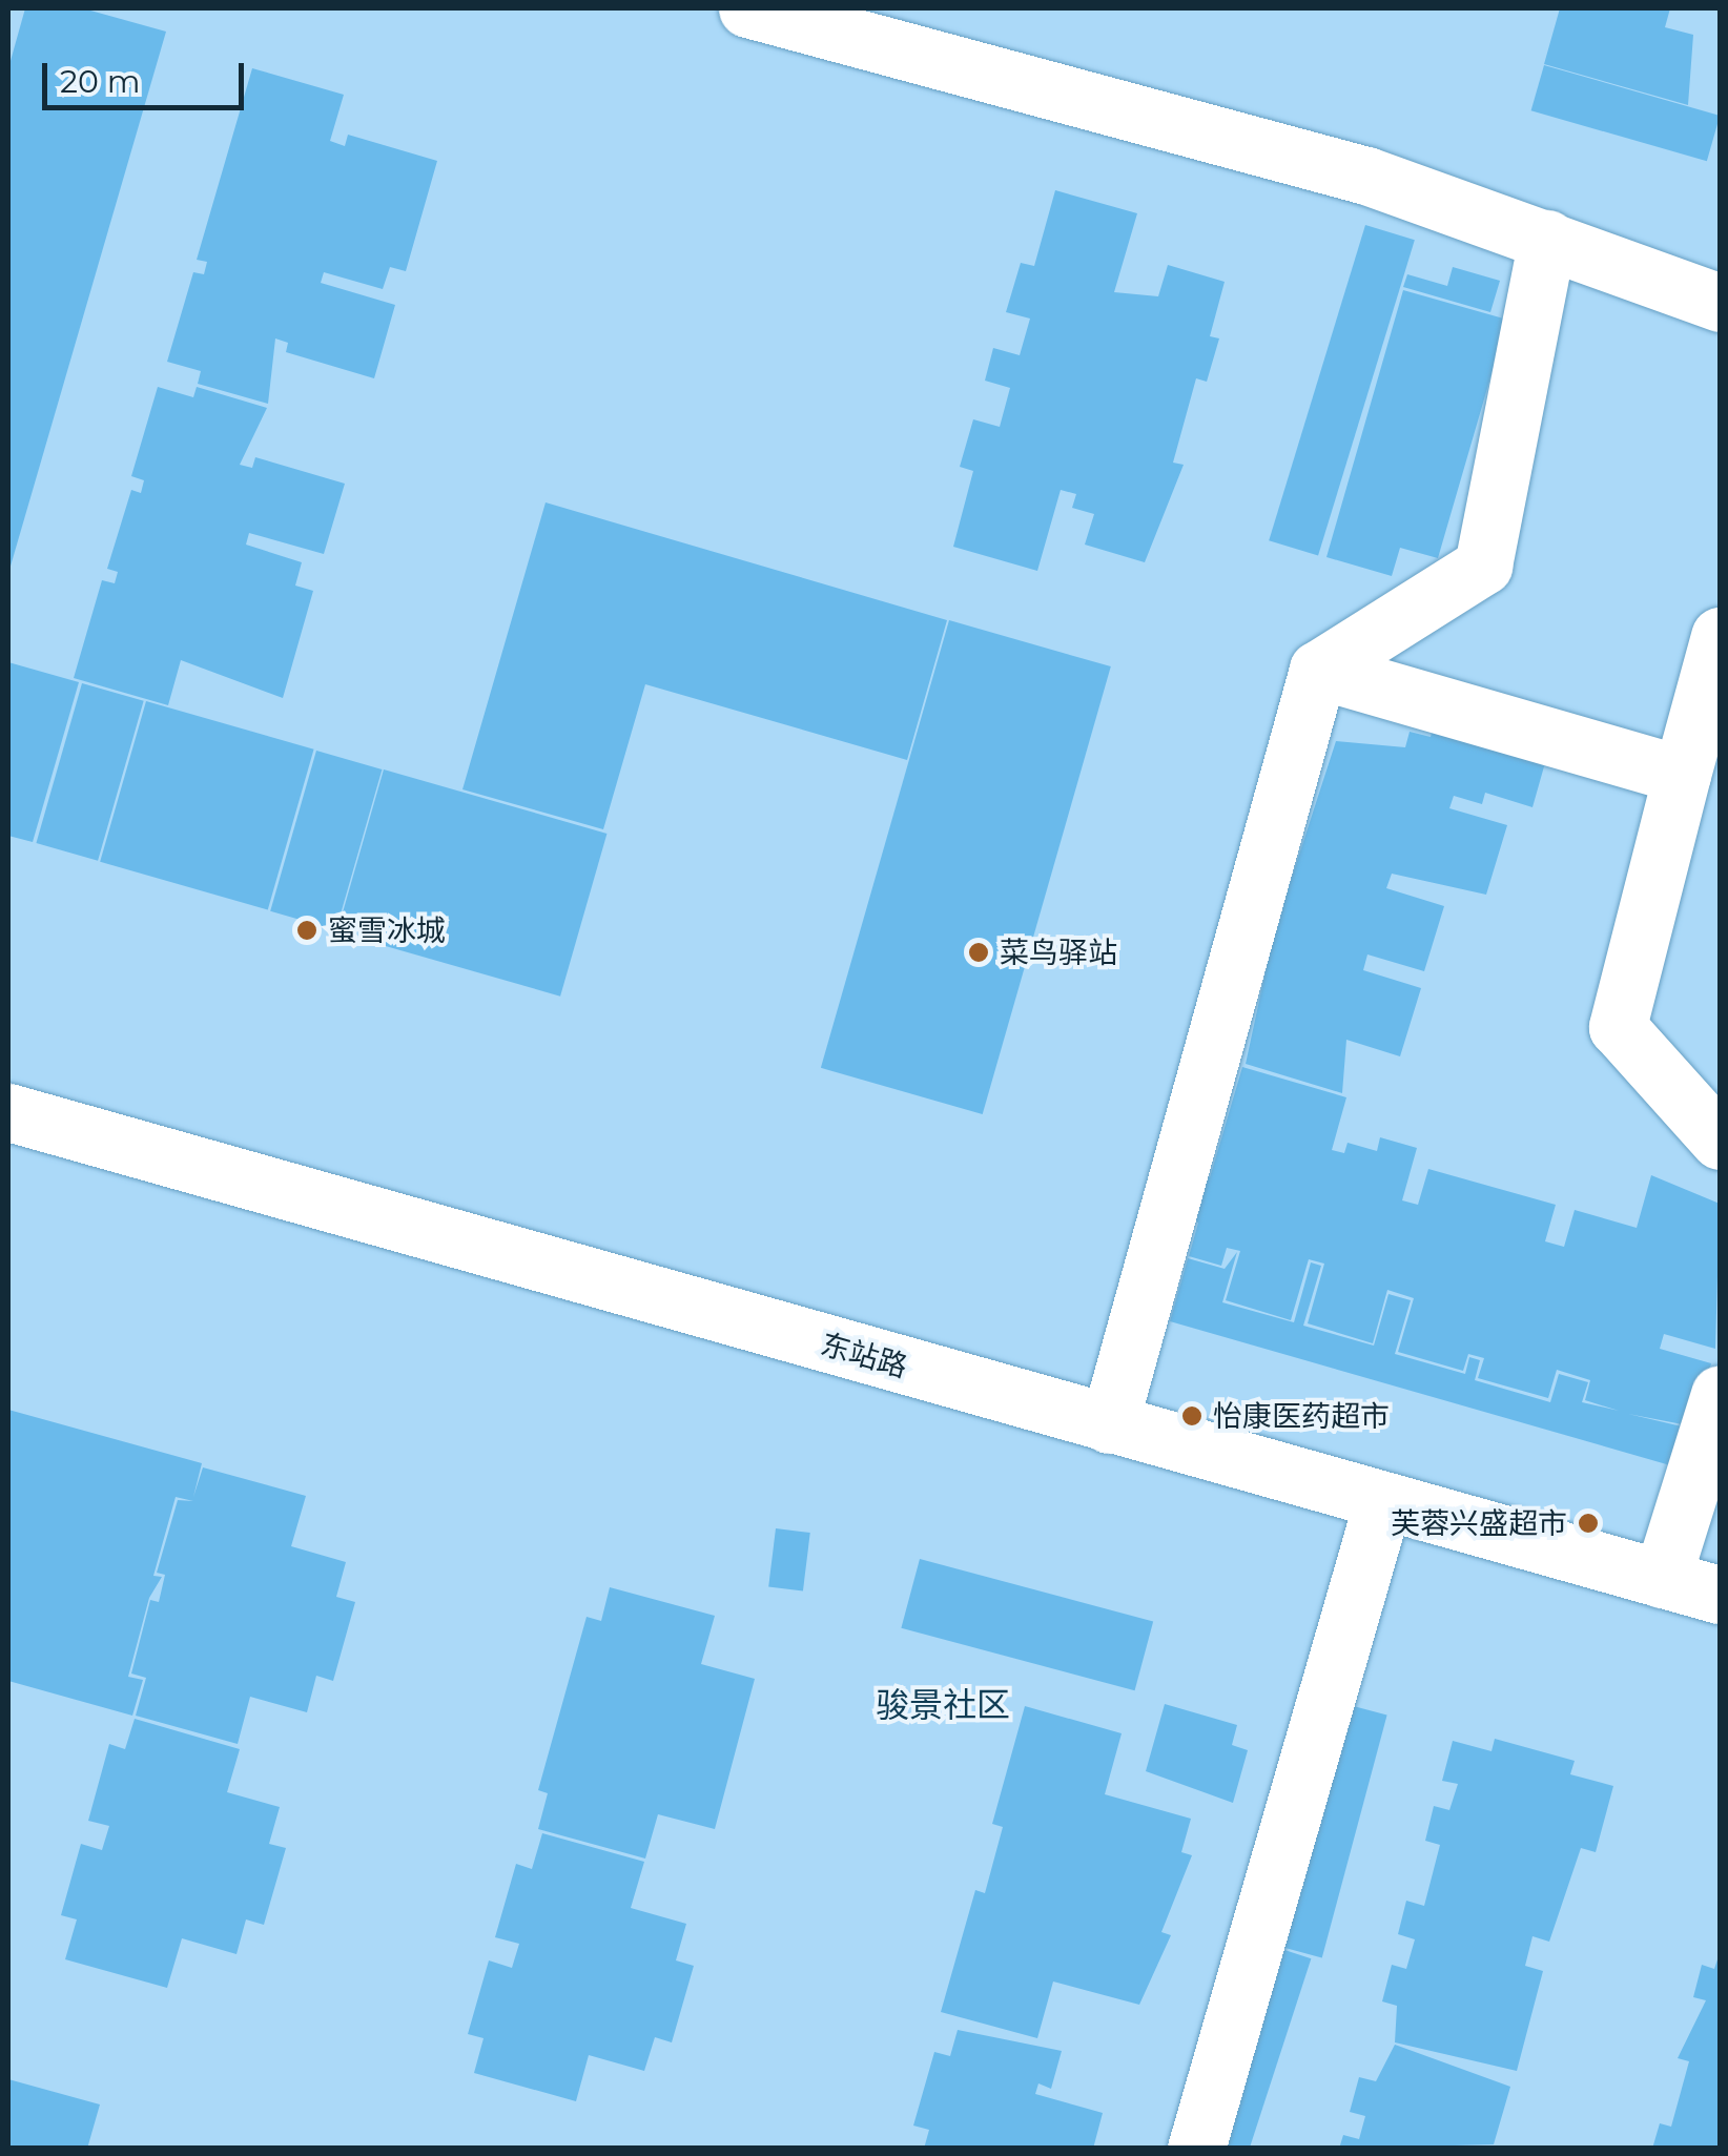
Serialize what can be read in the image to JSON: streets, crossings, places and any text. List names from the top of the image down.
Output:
{
  "streets": {
    "street": ["东站路"]
  },
  "districts": ["骏景社区"],
  "places": [
    "蜜雪冰城",
    "菜鸟驿站",
    "怡康医药超市",
    "芙蓉兴盛超市"
  ],
  "scale_bar": "20 m"
}
